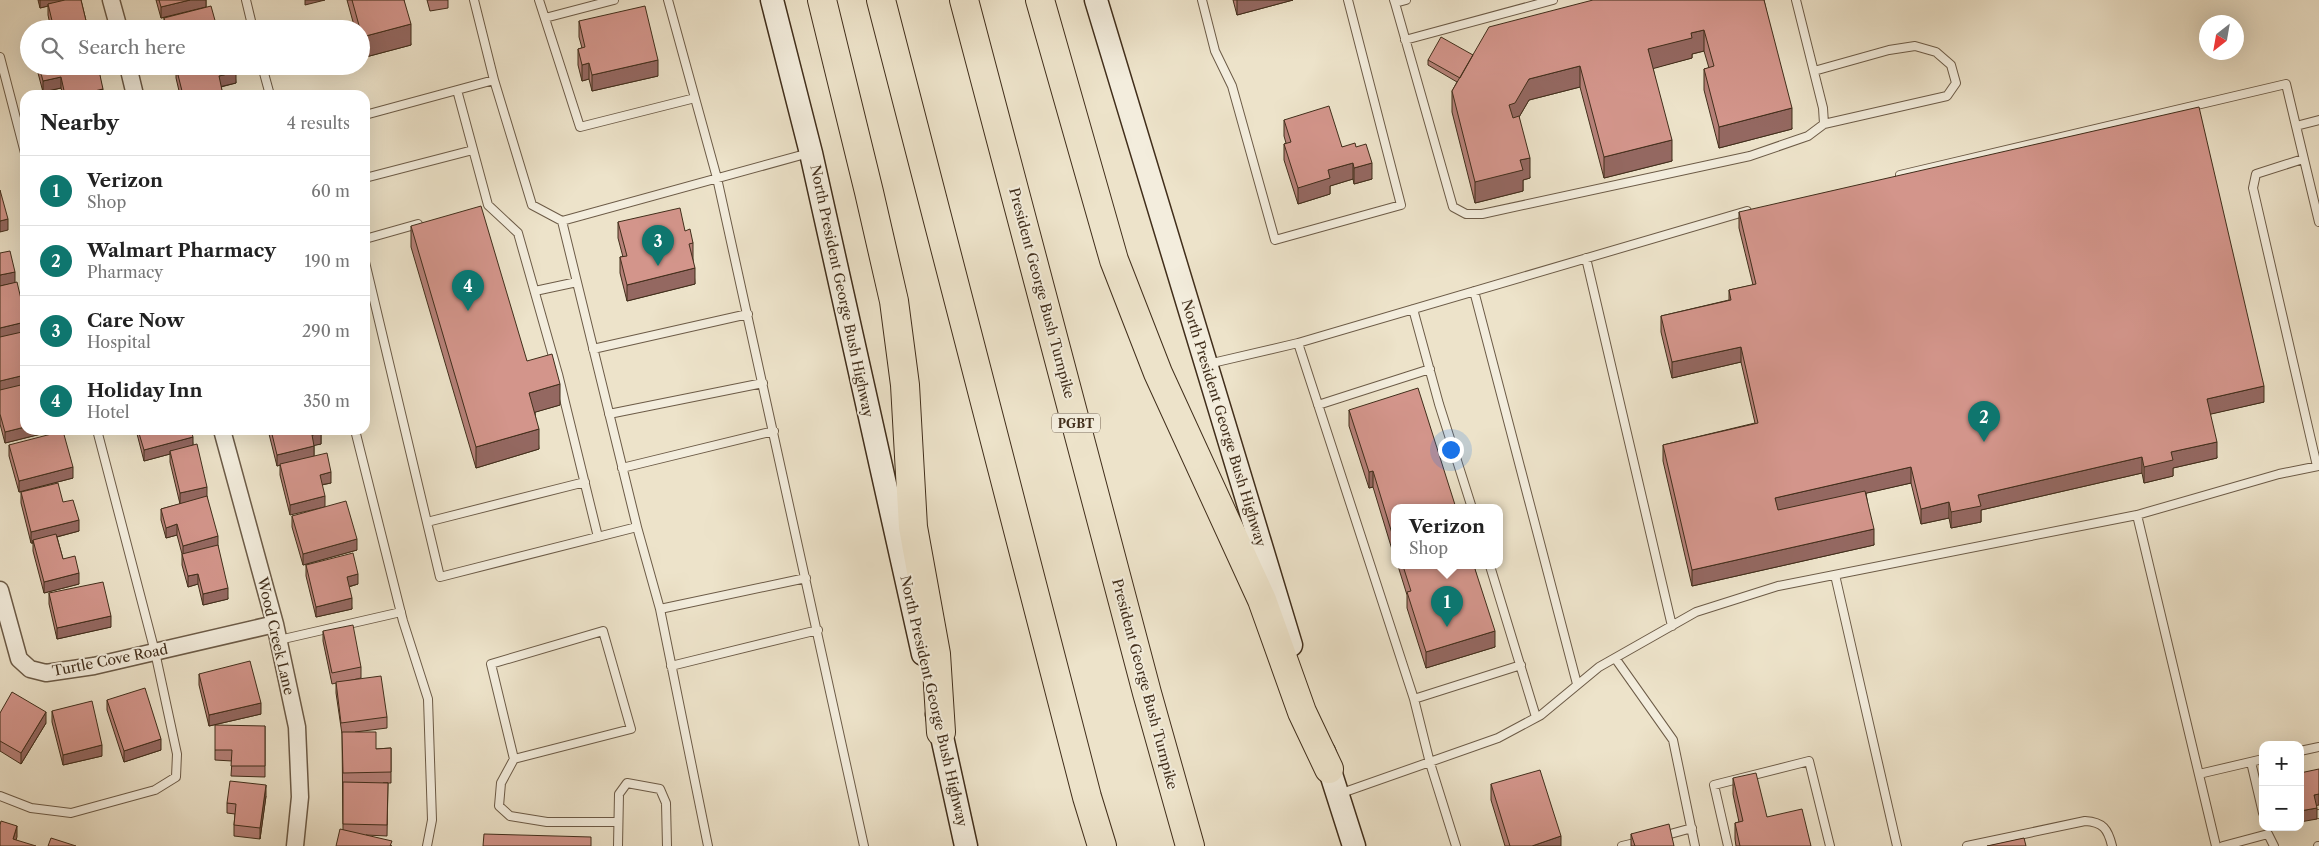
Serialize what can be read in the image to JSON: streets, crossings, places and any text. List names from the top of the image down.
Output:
{
  "streets": {
    "highway": ["President George Bush Turnpike", "PGBT"],
    "main road": ["North President George Bush Highway"],
    "street": ["Wood Creek Lane", "Turtle Cove Road"]
  },
  "crossings": [
    ["Wood Creek Lane", "Turtle Cove Road"]
  ],
  "north": "bottom left",
  "page": {
    "search": "Search here",
    "heading": ["Nearby", "4 results"],
    "list": [
      {
        "mark": "1",
        "name": "Verizon",
        "note": "Shop",
        "value": "60 m"
      },
      {
        "mark": "2",
        "name": "Walmart Pharmacy",
        "note": "Pharmacy",
        "value": "190 m"
      },
      {
        "mark": "3",
        "name": "Care Now",
        "note": "Hospital",
        "value": "290 m"
      },
      {
        "mark": "4",
        "name": "Holiday Inn",
        "note": "Hotel",
        "value": "350 m"
      }
    ],
    "pins": [
      "3",
      "4",
      "2",
      "1"
    ],
    "popup": ["Verizon", "Shop"],
    "map_buttons": ["+", "−"]
  }
}
